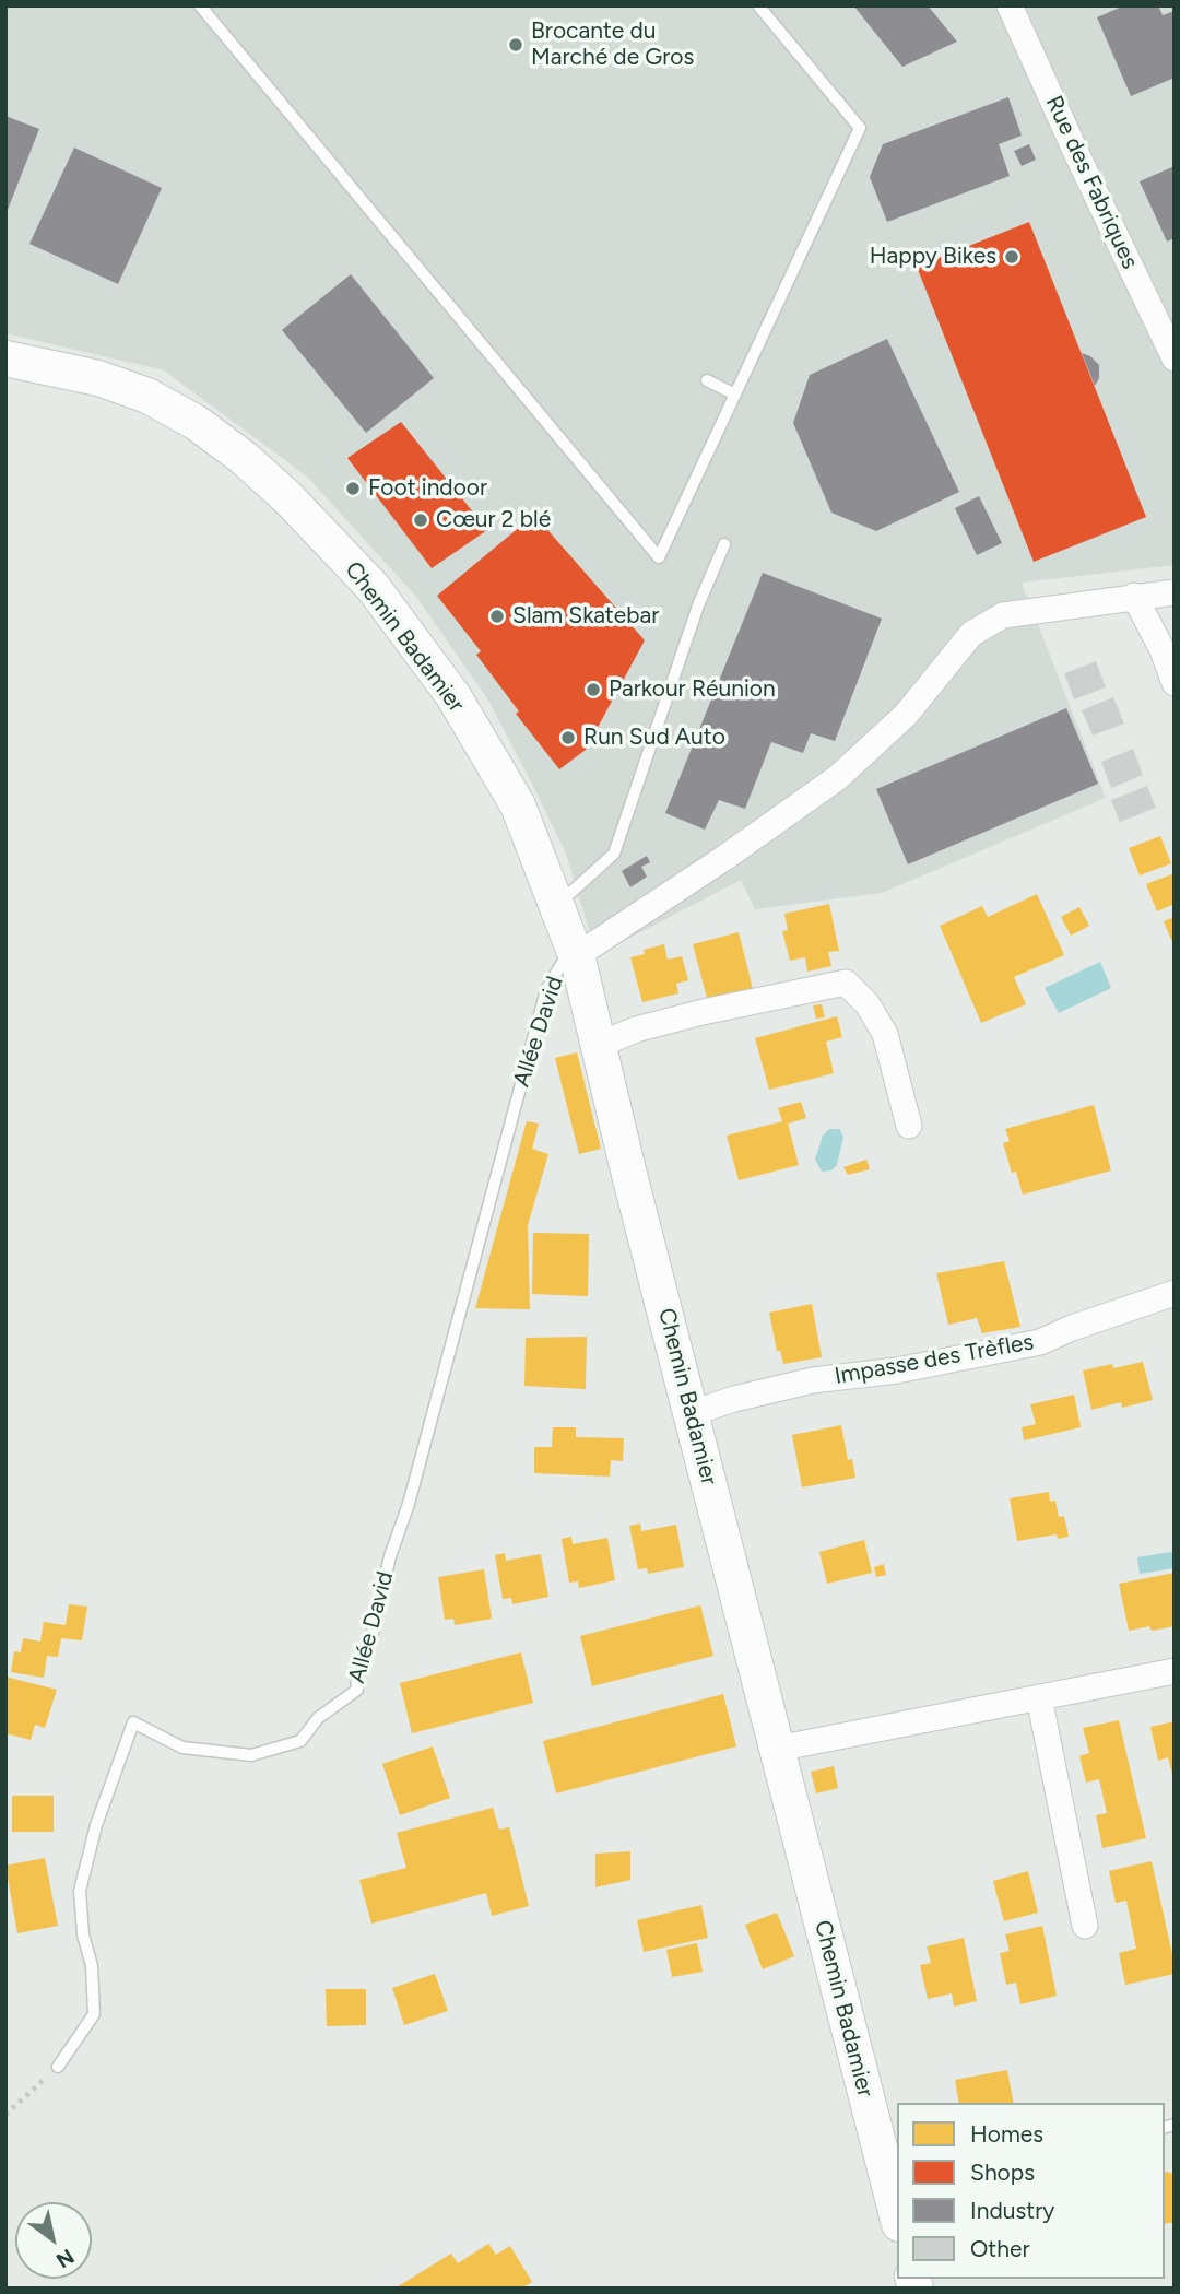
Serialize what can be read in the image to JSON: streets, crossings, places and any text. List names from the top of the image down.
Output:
{
  "streets": {
    "street": ["Rue des Fabriques", "Chemin Badamier", "Impasse des Trèfles"],
    "lane": ["Allée David"]
  },
  "crossings": [
    ["Chemin Badamier", "Allée David"],
    ["Chemin Badamier", "Impasse des Trèfles"]
  ],
  "places": [
    "Brocante du Marché de Gros",
    "Happy Bikes",
    "Foot indoor",
    "Cœur 2 blé",
    "Slam Skatebar",
    "Parkour Réunion",
    "Run Sud Auto"
  ],
  "legend": [
    "Homes",
    "Shops",
    "Industry",
    "Other"
  ],
  "north": "bottom right"
}
